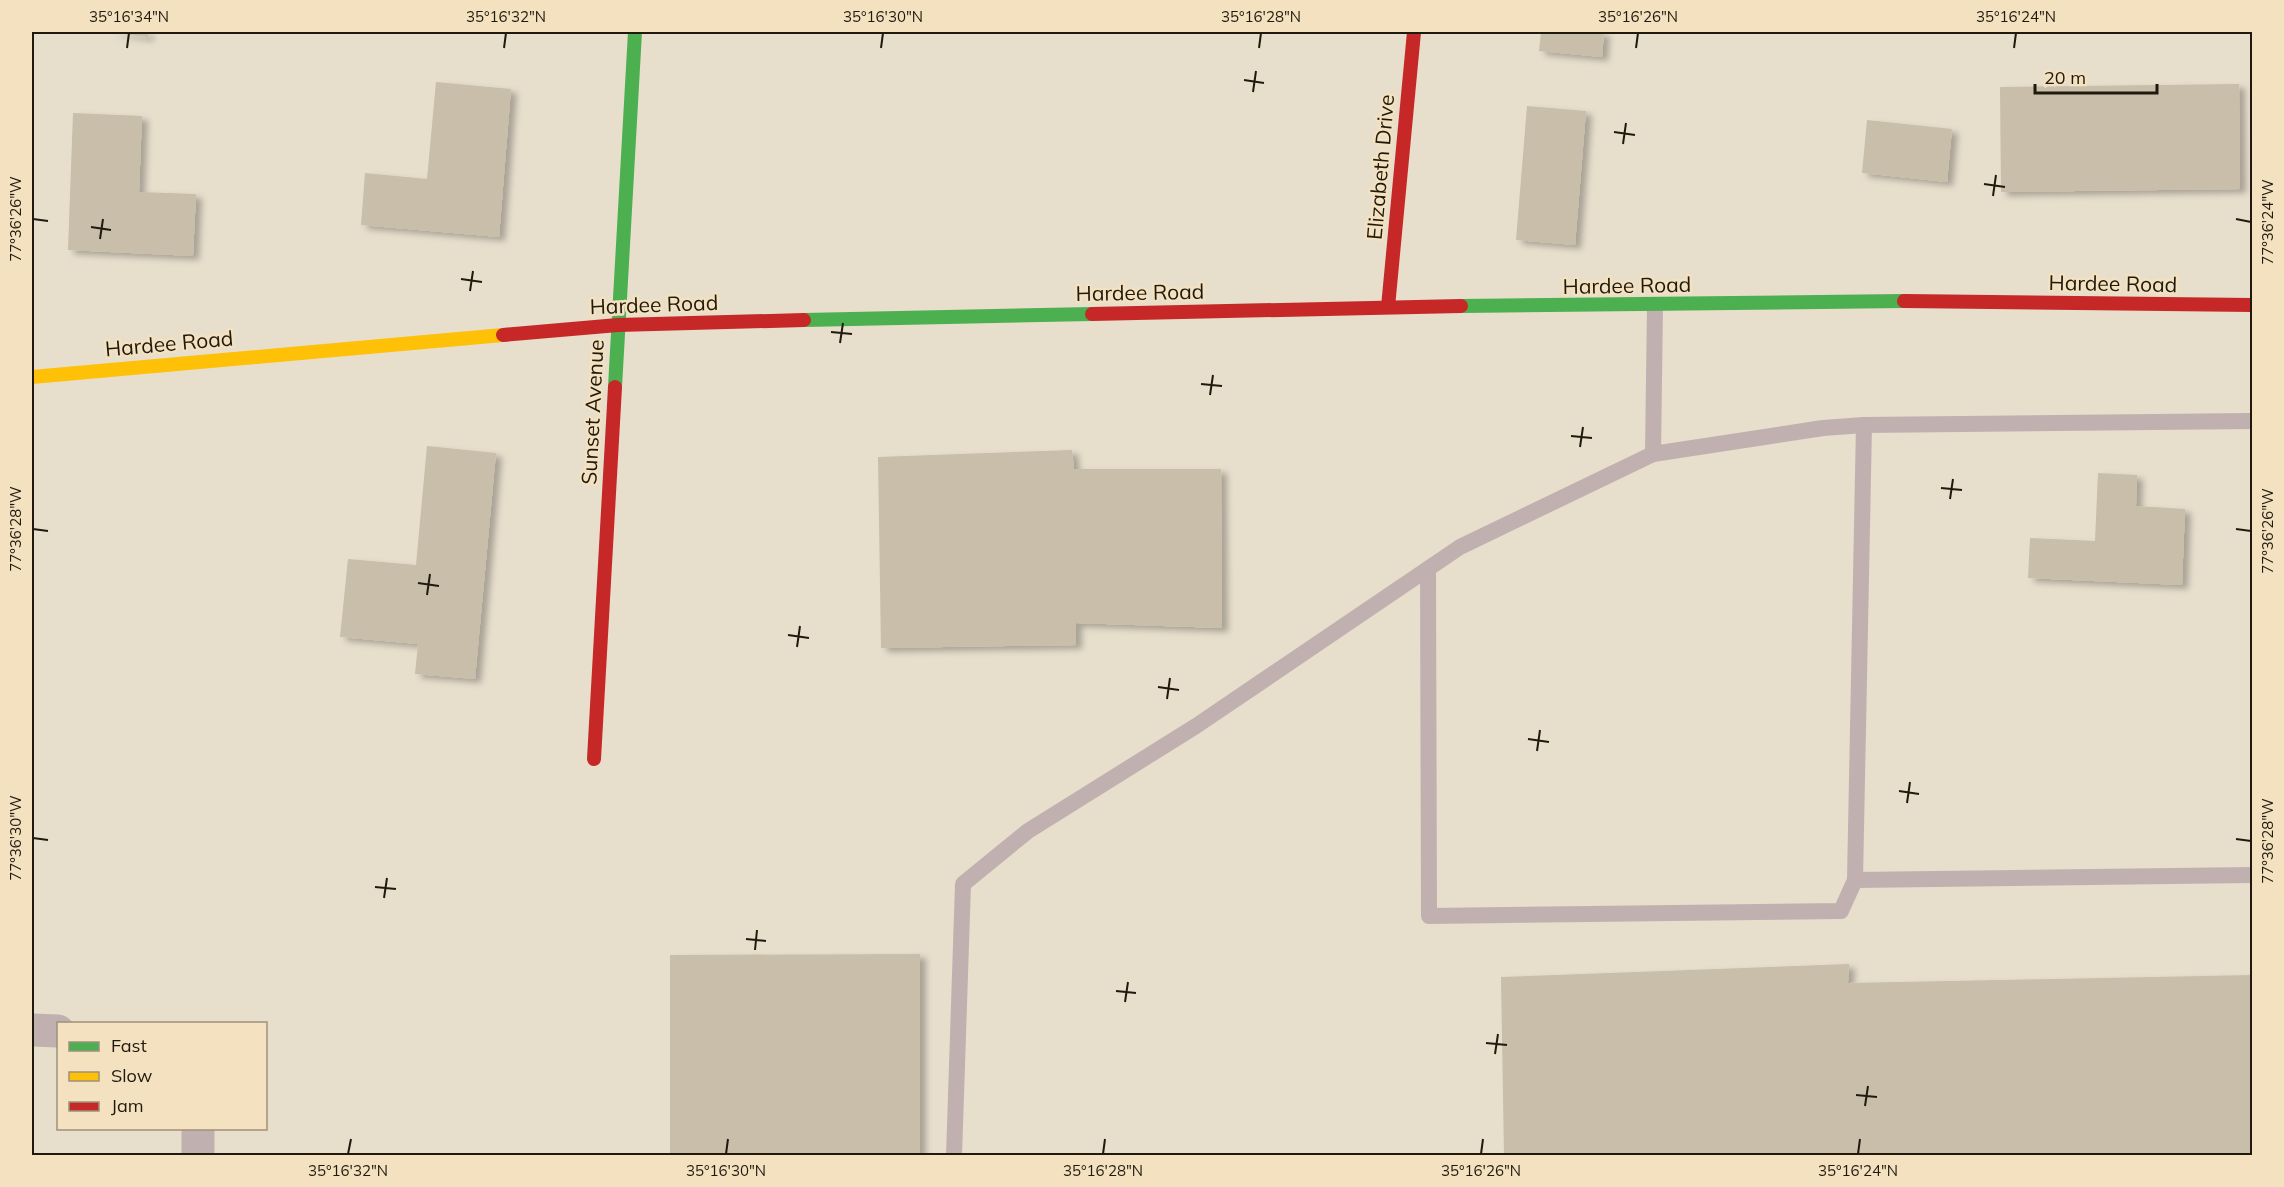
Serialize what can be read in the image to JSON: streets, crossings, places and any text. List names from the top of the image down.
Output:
{
  "streets": {
    "street": ["Elizabeth Drive", "Hardee Road", "Sunset Avenue"]
  },
  "crossings": [
    ["Elizabeth Drive", "Hardee Road"],
    ["Hardee Road", "Sunset Avenue"]
  ],
  "legend": ["Fast", "Slow", "Jam"],
  "scale_bar": "20 m",
  "coordinates": [
    "35°16'34\"N",
    "35°16'32\"N",
    "35°16'30\"N",
    "35°16'28\"N",
    "35°16'26\"N",
    "35°16'24\"N",
    "77°36'26\"W",
    "77°36'24\"W",
    "77°36'28\"W",
    "77°36'30\"W"
  ]
}
